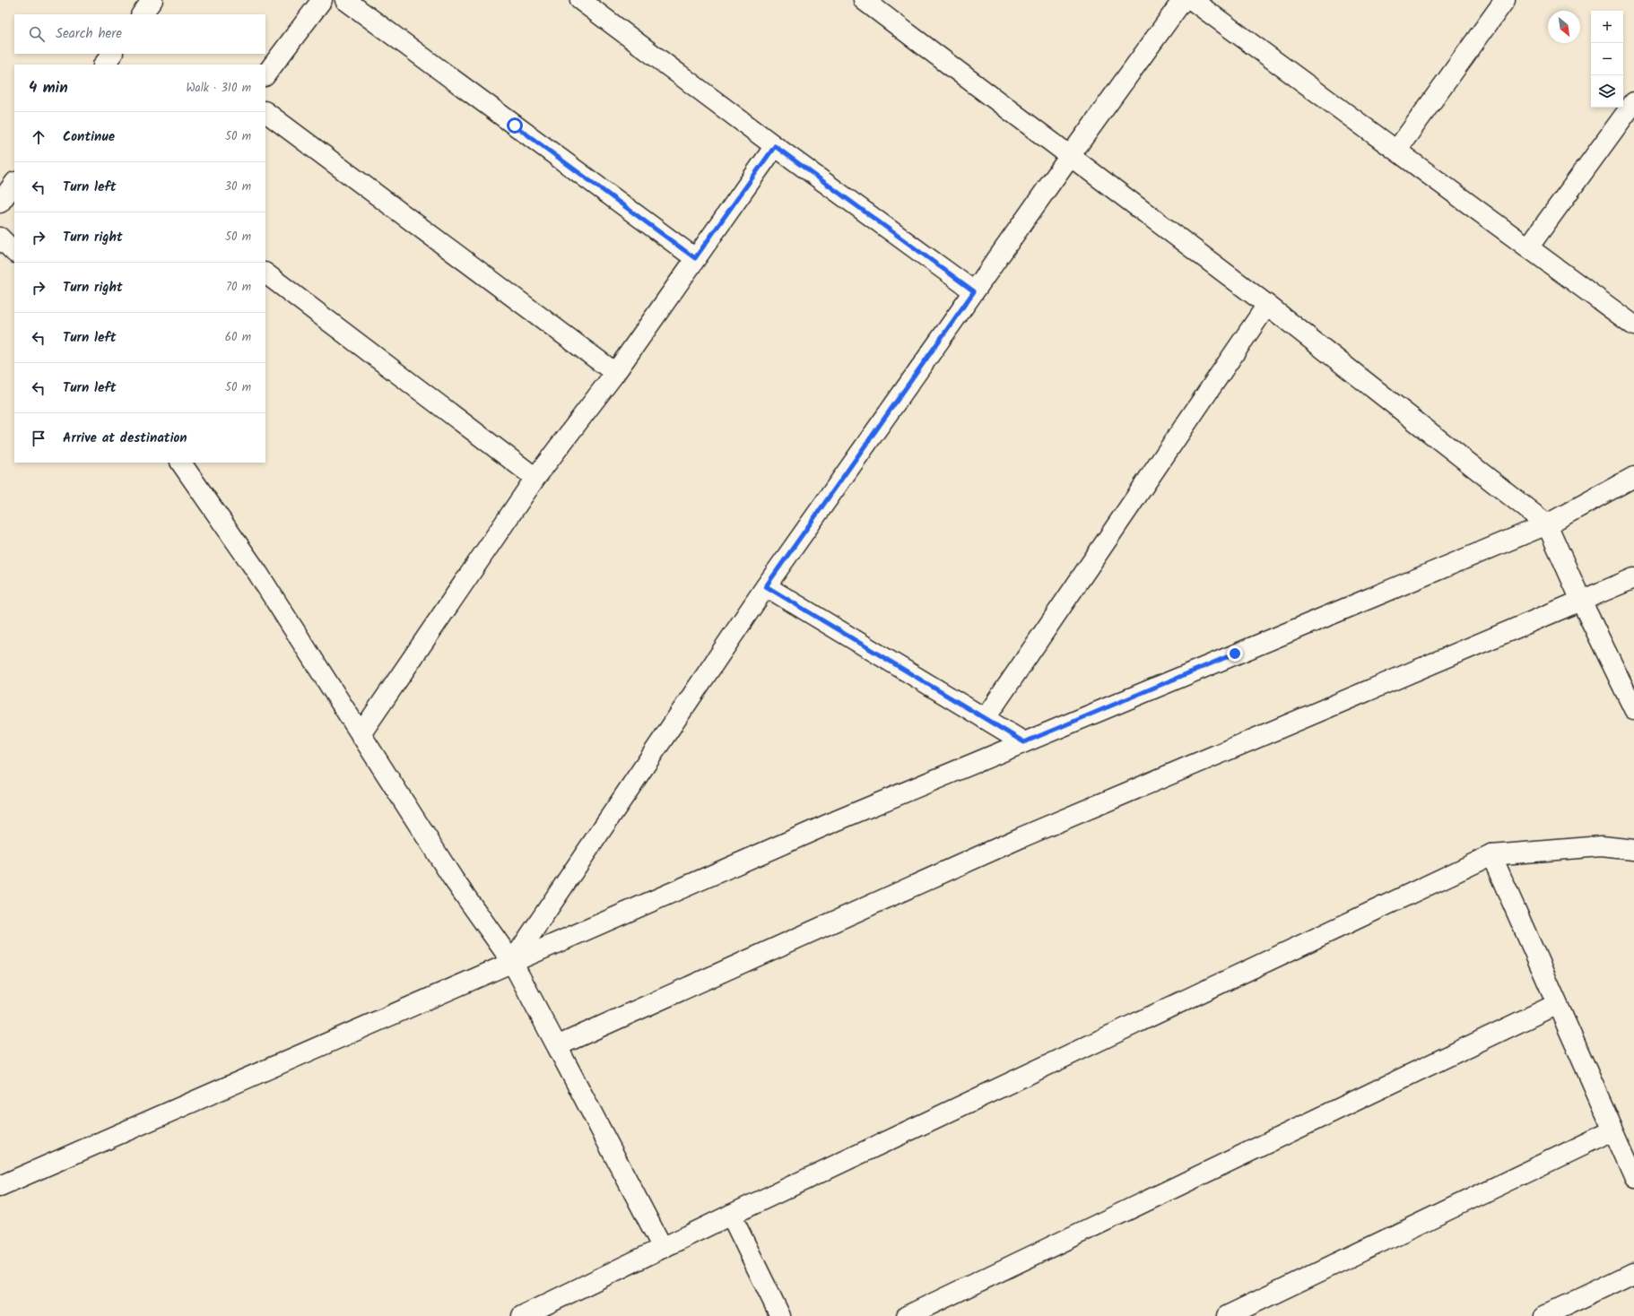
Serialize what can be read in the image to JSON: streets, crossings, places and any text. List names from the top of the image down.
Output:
{
  "north": "bottom right",
  "page": {
    "map_buttons": ["+", "−"],
    "search": "Search here",
    "heading": ["4 min", "Walk · 310 m"],
    "list": [
      ["Continue", "50 m"],
      ["Turn left", "30 m"],
      ["Turn right", "50 m"],
      ["Turn right", "70 m"],
      ["Turn left", "60 m"],
      ["Turn left", "50 m"],
      "Arrive at destination"
    ]
  }
}
